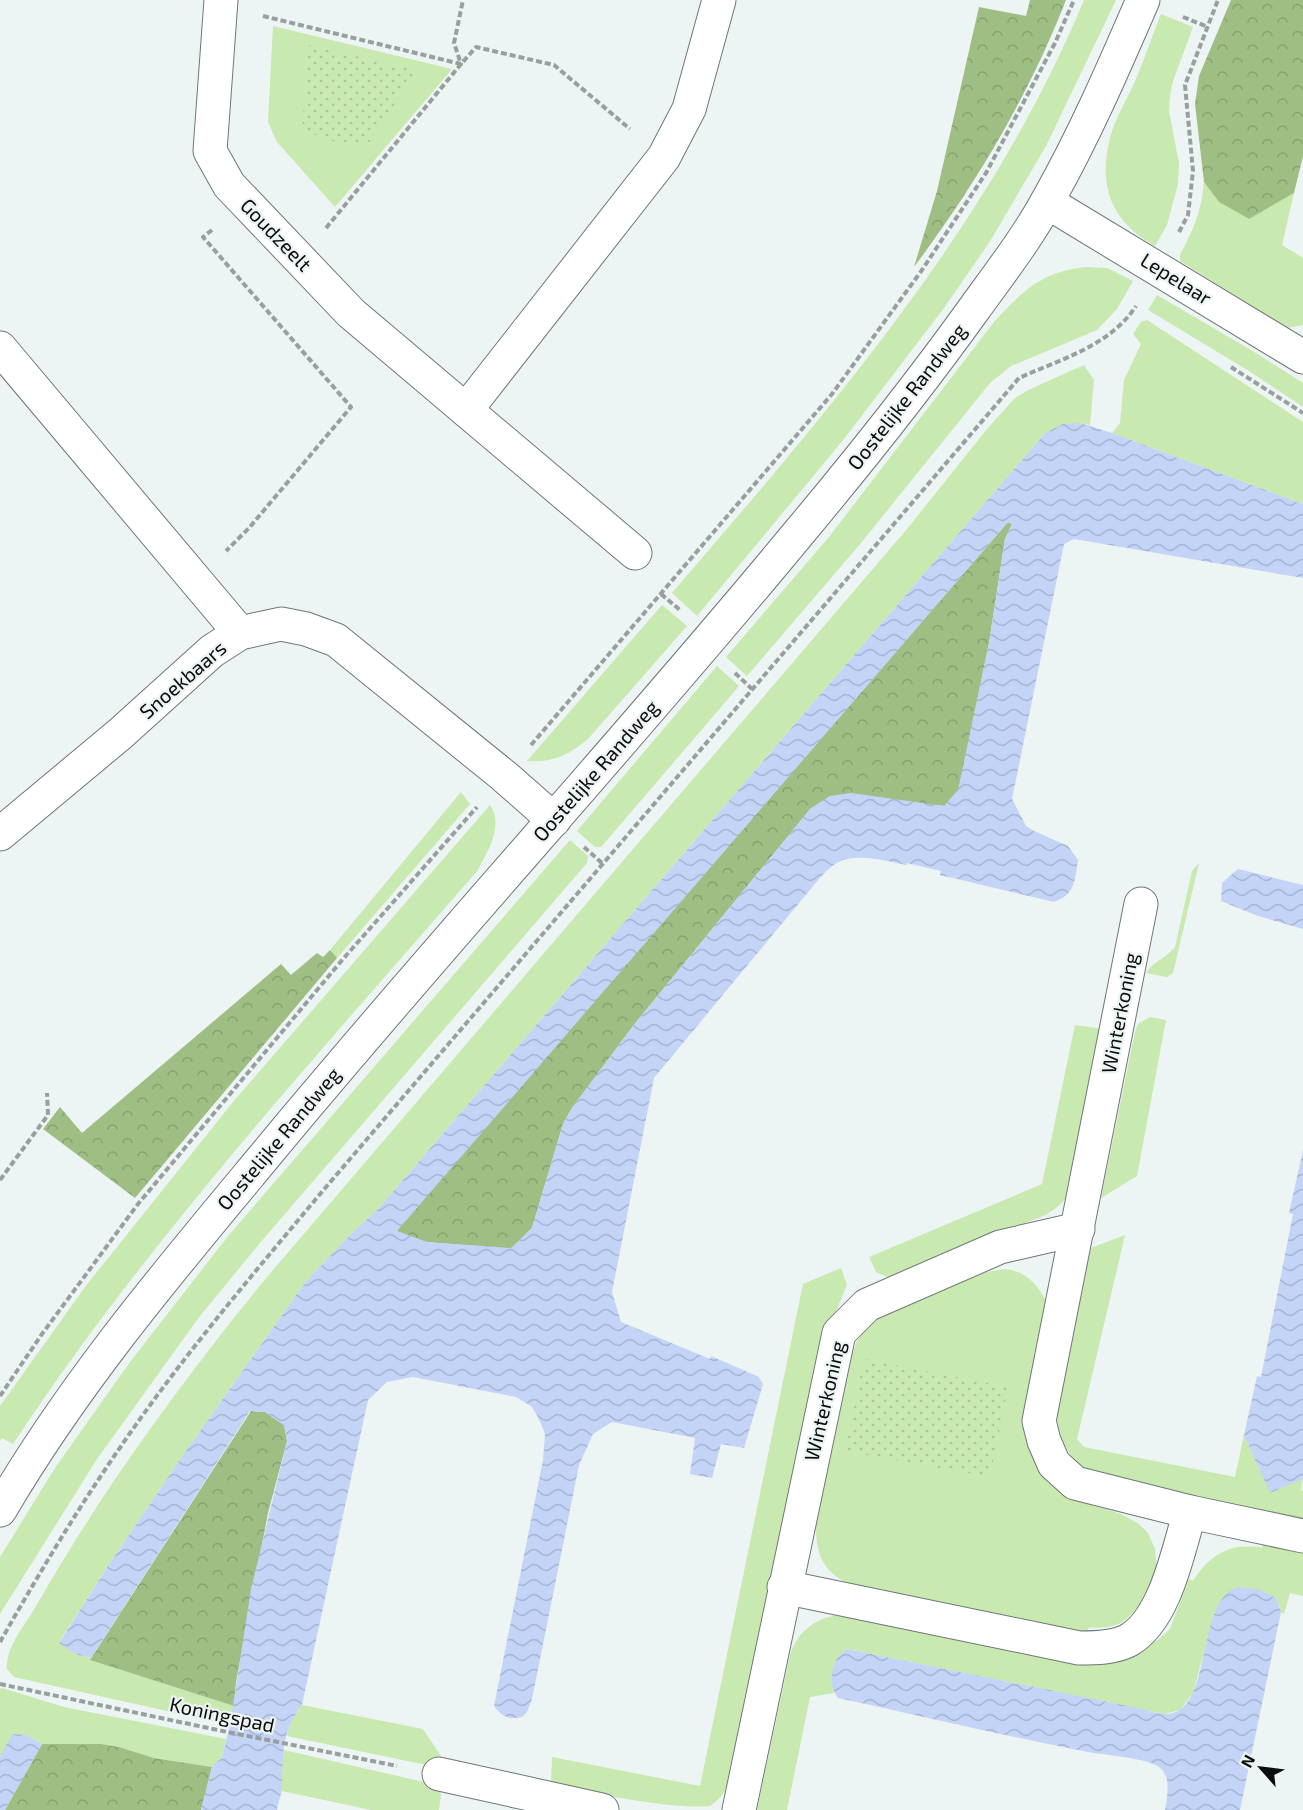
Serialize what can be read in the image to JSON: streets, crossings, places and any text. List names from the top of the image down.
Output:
{
  "streets": {
    "street": [
      "Goudzeelt",
      "Lepelaar",
      "Oostelijke Randweg",
      "Snoekbaars",
      "Winterkoning"
    ],
    "path": ["Koningspad"]
  },
  "crossings": [
    ["Lepelaar", "Oostelijke Randweg"],
    ["Oostelijke Randweg", "Snoekbaars"]
  ],
  "north": "top left"
}
